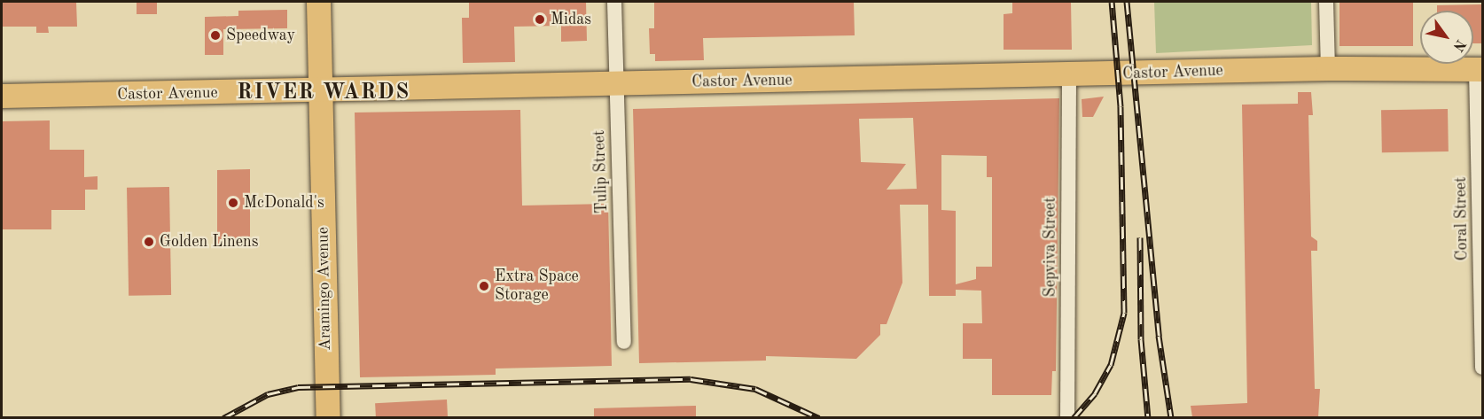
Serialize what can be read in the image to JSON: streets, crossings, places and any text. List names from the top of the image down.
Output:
{
  "streets": {
    "main road": ["Castor Avenue", "Aramingo Avenue"],
    "street": ["Tulip Street", "Coral Street", "Sepviva Street"]
  },
  "crossings": [
    ["Castor Avenue", "Tulip Street"],
    ["Castor Avenue", "Coral Street"],
    ["Castor Avenue", "Sepviva Street"],
    ["Castor Avenue", "Aramingo Avenue"]
  ],
  "districts": ["RIVER WARDS"],
  "places": [
    "Midas",
    "Speedway",
    "McDonald's",
    "Golden Linens",
    "Extra Space Storage"
  ],
  "north": "bottom right"
}
